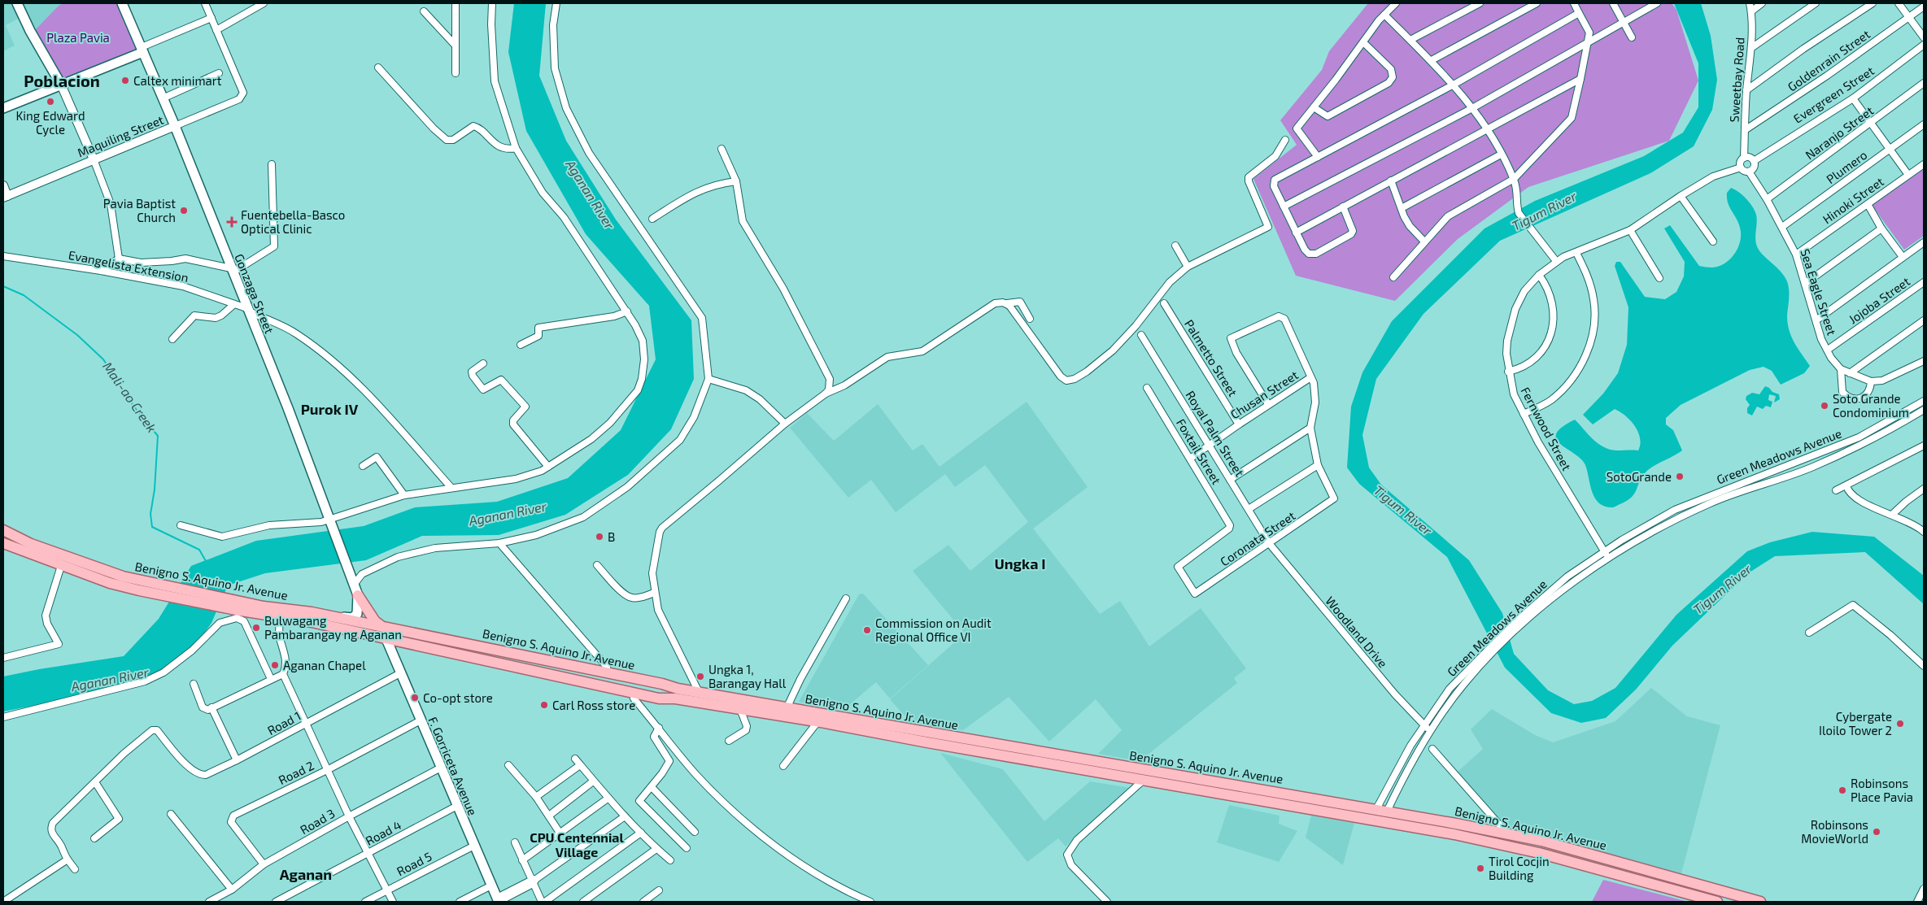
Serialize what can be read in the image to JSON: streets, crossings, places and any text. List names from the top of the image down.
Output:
{
  "streets": {
    "main road": ["Gonzaga Street", "Benigno S. Aquino Jr. Avenue", "F. Gorriceta Avenue"],
    "street": [
      "Goldenrain Street",
      "Sweetbay Road",
      "Evergreen Street",
      "Naranjo Street",
      "Maquiling Street",
      "Plumero",
      "Hinoki Street",
      "Evangelista Extension",
      "Sea Eagle Street",
      "Jojoba Street",
      "Palmetto Street",
      "Chusan Street",
      "Fernwood Street",
      "Royal Palm Street",
      "Foxtail Street",
      "Green Meadows Avenue",
      "Coronata Street",
      "Woodland Drive",
      "Road 1",
      "Road 2",
      "Road 3",
      "Road 4",
      "Road 5"
    ]
  },
  "crossings": [
    ["Goldenrain Street", "Sweetbay Road"],
    ["Sweetbay Road", "Evergreen Street"],
    ["Sweetbay Road", "Sea Eagle Street"],
    ["Sweetbay Road", "Fernwood Street"],
    ["Evergreen Street", "Sea Eagle Street"],
    ["Evergreen Street", "Fernwood Street"],
    ["Naranjo Street", "Sea Eagle Street"],
    ["Maquiling Street", "Gonzaga Street"],
    ["Plumero", "Sea Eagle Street"],
    ["Hinoki Street", "Sea Eagle Street"],
    ["Evangelista Extension", "Gonzaga Street"],
    ["Sea Eagle Street", "Jojoba Street"],
    ["Sea Eagle Street", "Fernwood Street"],
    ["Palmetto Street", "Chusan Street"],
    ["Chusan Street", "Royal Palm Street"],
    ["Chusan Street", "Foxtail Street"],
    ["Fernwood Street", "Green Meadows Avenue"],
    ["Royal Palm Street", "Coronata Street"],
    ["Royal Palm Street", "Woodland Drive"],
    ["Foxtail Street", "Coronata Street"],
    ["Green Meadows Avenue", "Benigno S. Aquino Jr. Avenue"],
    ["Green Meadows Avenue", "Woodland Drive"],
    ["Coronata Street", "Woodland Drive"],
    ["Benigno S. Aquino Jr. Avenue", "F. Gorriceta Avenue"],
    ["Road 1", "F. Gorriceta Avenue"],
    ["F. Gorriceta Avenue", "Road 2"],
    ["F. Gorriceta Avenue", "Road 3"],
    ["F. Gorriceta Avenue", "Road 4"],
    ["F. Gorriceta Avenue", "Road 5"],
    ["Road 2", "Road 3"]
  ],
  "districts": [
    "Poblacion",
    "Purok IV",
    "Ungka I",
    "CPU Centennial Village",
    "Aganan"
  ],
  "water": ["Aganan River", "Tigum River", "Mali-ao Creek"],
  "parks": ["Plaza Pavia"],
  "places": {
    "other": [
      "Caltex minimart",
      "King Edward Cycle",
      "Pavia Baptist Church",
      "Soto Grande Condominium",
      "SotoGrande",
      "B",
      "Bulwagang Pambarangay ng Aganan",
      "Commission on Audit Regional Office VI",
      "Aganan Chapel",
      "Ungka 1, Barangay Hall",
      "Co-opt store",
      "Carl Ross store",
      "Cybergate Iloilo Tower 2",
      "Robinsons Place Pavia",
      "Robinsons MovieWorld",
      "Tirol Cocjin Building"
    ],
    "health": ["Fuentebella-Basco Optical Clinic"]
  }
}
